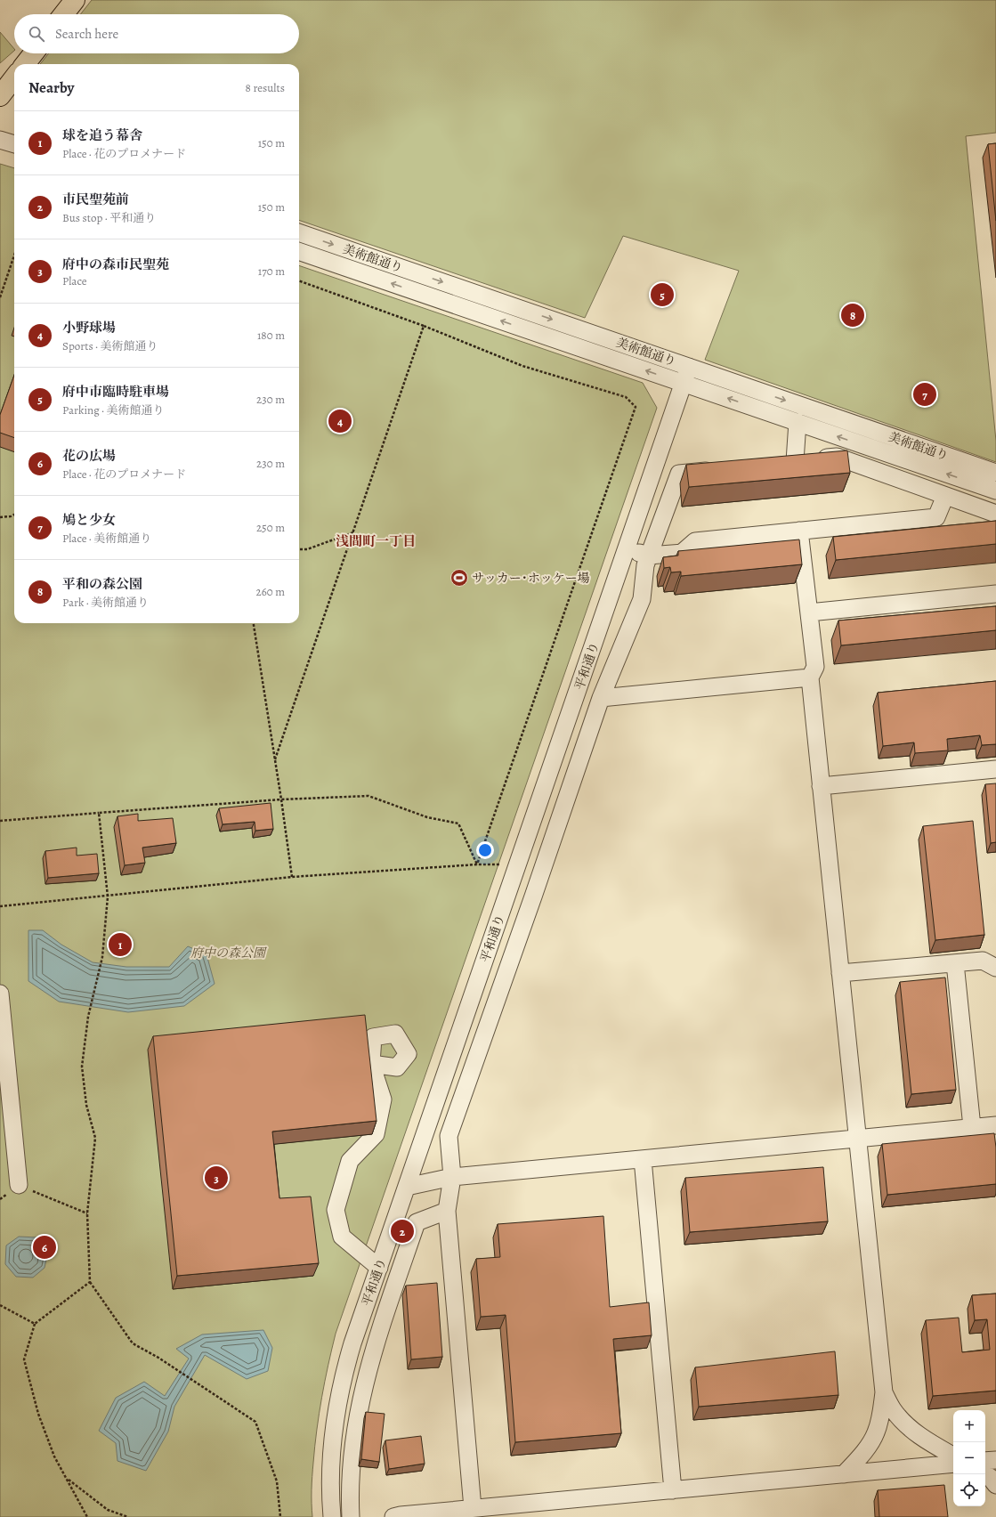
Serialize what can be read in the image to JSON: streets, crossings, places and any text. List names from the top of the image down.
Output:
{
  "streets": {
    "street": ["美術館通り", "平和通り"]
  },
  "crossings": [
    ["美術館通り", "平和通り"]
  ],
  "districts": ["浅間町一丁目"],
  "parks": ["府中の森公園"],
  "places": {
    "sports": ["サッカー･ホッケー場"]
  },
  "page": {
    "search": "Search here",
    "heading": ["Nearby", "8 results"],
    "list": [
      {
        "mark": "1",
        "name": "球を追う幕舎",
        "note": "Place · 花のプロメナード",
        "value": "150 m"
      },
      {
        "mark": "2",
        "name": "市民聖苑前",
        "note": "Bus stop · 平和通り",
        "value": "150 m"
      },
      {
        "mark": "3",
        "name": "府中の森市民聖苑",
        "note": "Place",
        "value": "170 m"
      },
      {
        "mark": "4",
        "name": "小野球場",
        "note": "Sports · 美術館通り",
        "value": "180 m"
      },
      {
        "mark": "5",
        "name": "府中市臨時駐車場",
        "note": "Parking · 美術館通り",
        "value": "230 m"
      },
      {
        "mark": "6",
        "name": "花の広場",
        "note": "Place · 花のプロメナード",
        "value": "230 m"
      },
      {
        "mark": "7",
        "name": "鳩と少女",
        "note": "Place · 美術館通り",
        "value": "250 m"
      },
      {
        "mark": "8",
        "name": "平和の森公園",
        "note": "Park · 美術館通り",
        "value": "260 m"
      }
    ],
    "pins": [
      "5",
      "8",
      "7",
      "4",
      "1",
      "3",
      "2",
      "6"
    ],
    "map_buttons": ["+", "−"]
  }
}
